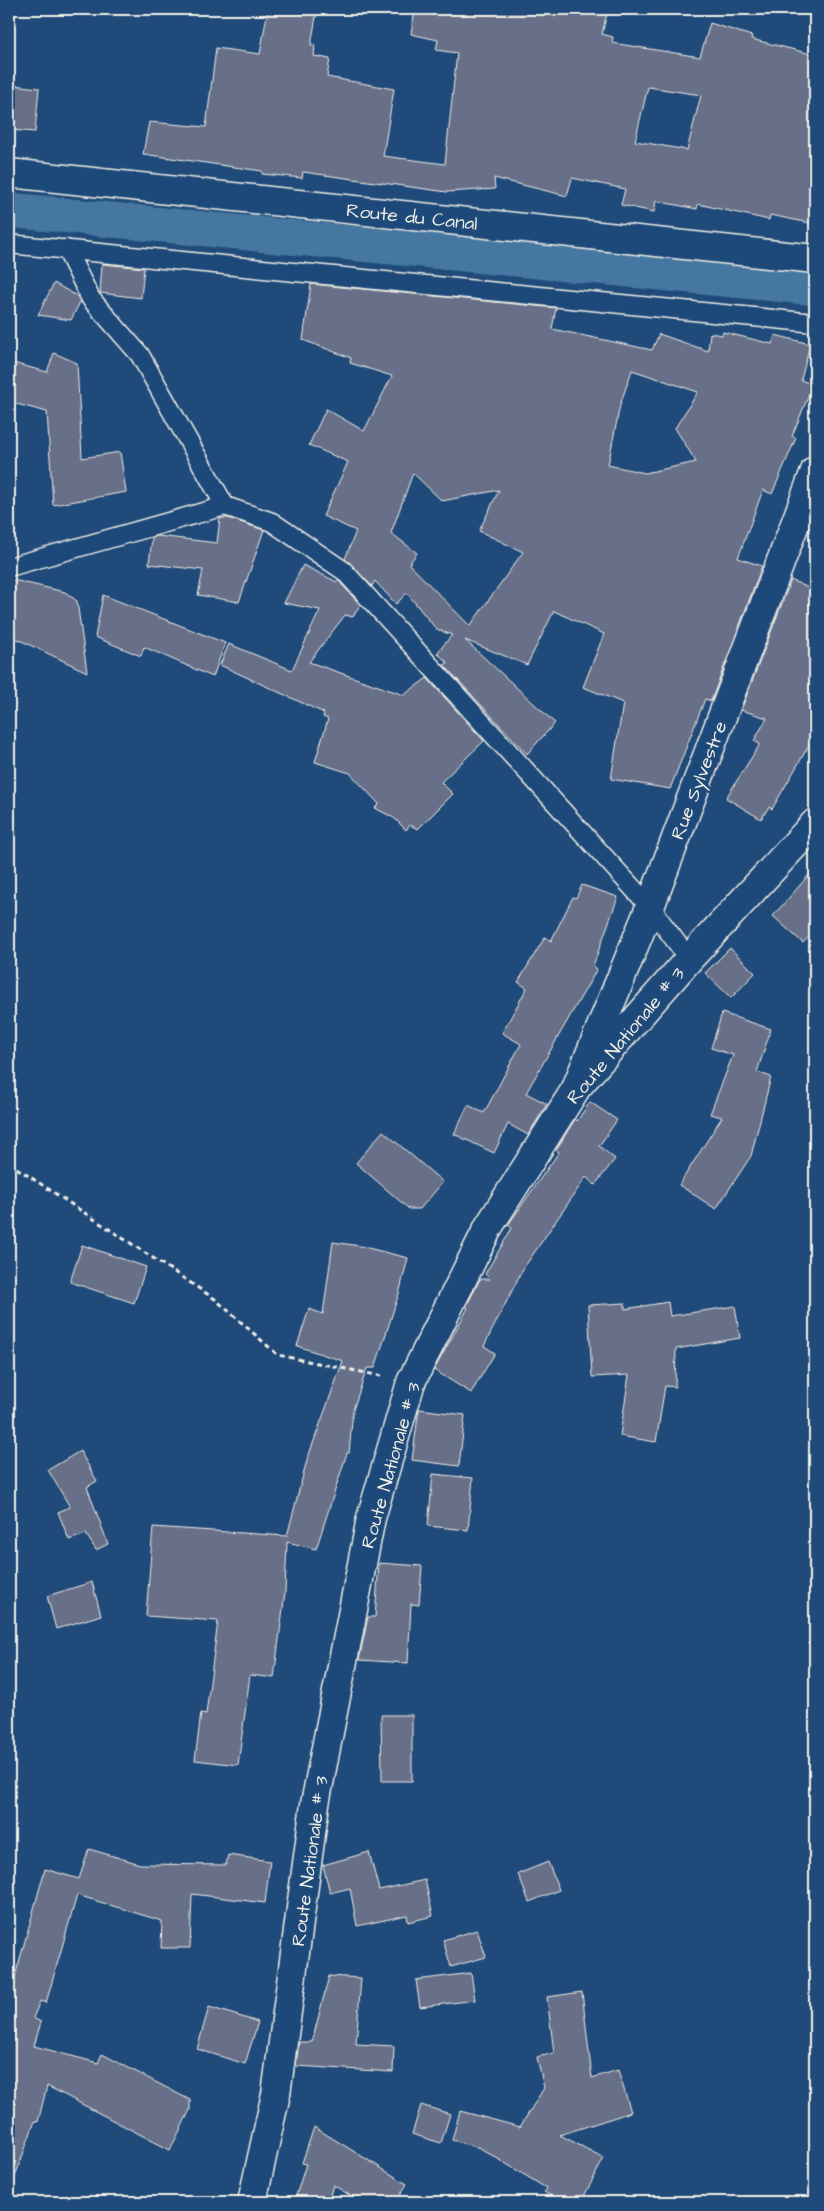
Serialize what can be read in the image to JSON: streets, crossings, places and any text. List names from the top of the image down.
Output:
{
  "streets": {
    "main road": ["Route du Canal", "Rue Sylvestre", "Route Nationale # 3"]
  },
  "crossings": [
    ["Rue Sylvestre", "Route Nationale # 3"]
  ]
}
